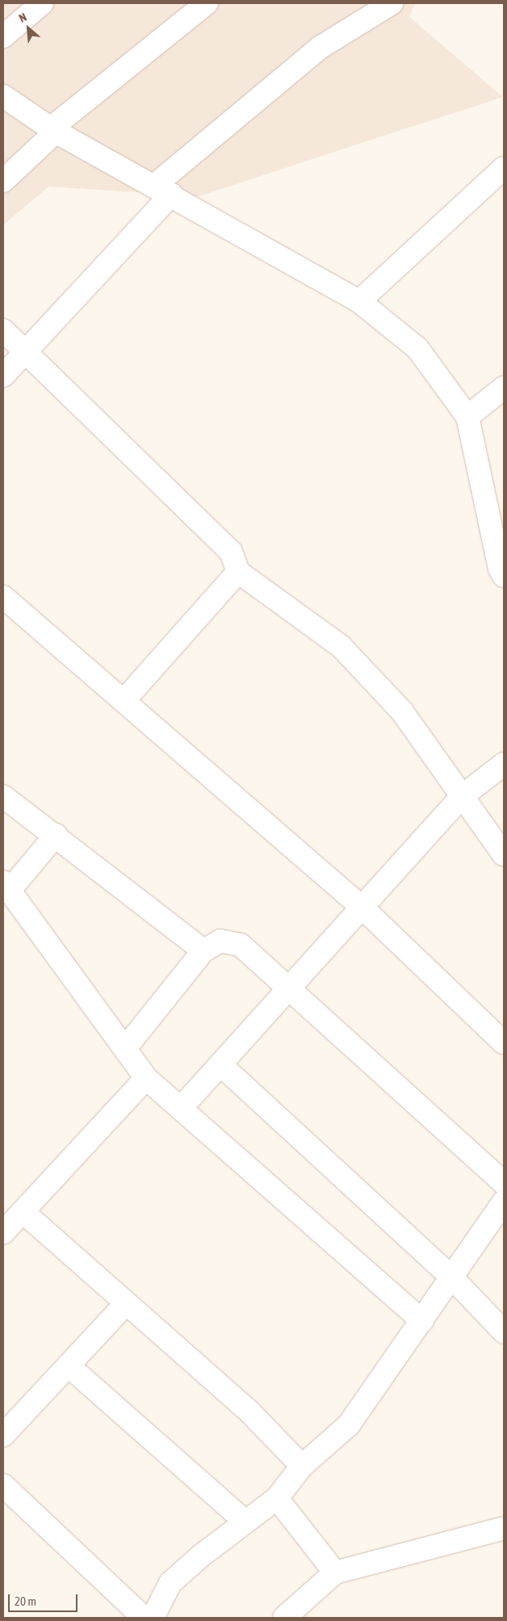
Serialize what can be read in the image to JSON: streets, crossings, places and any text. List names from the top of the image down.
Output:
{
  "scale_bar": "20 m",
  "north": "top left"
}
